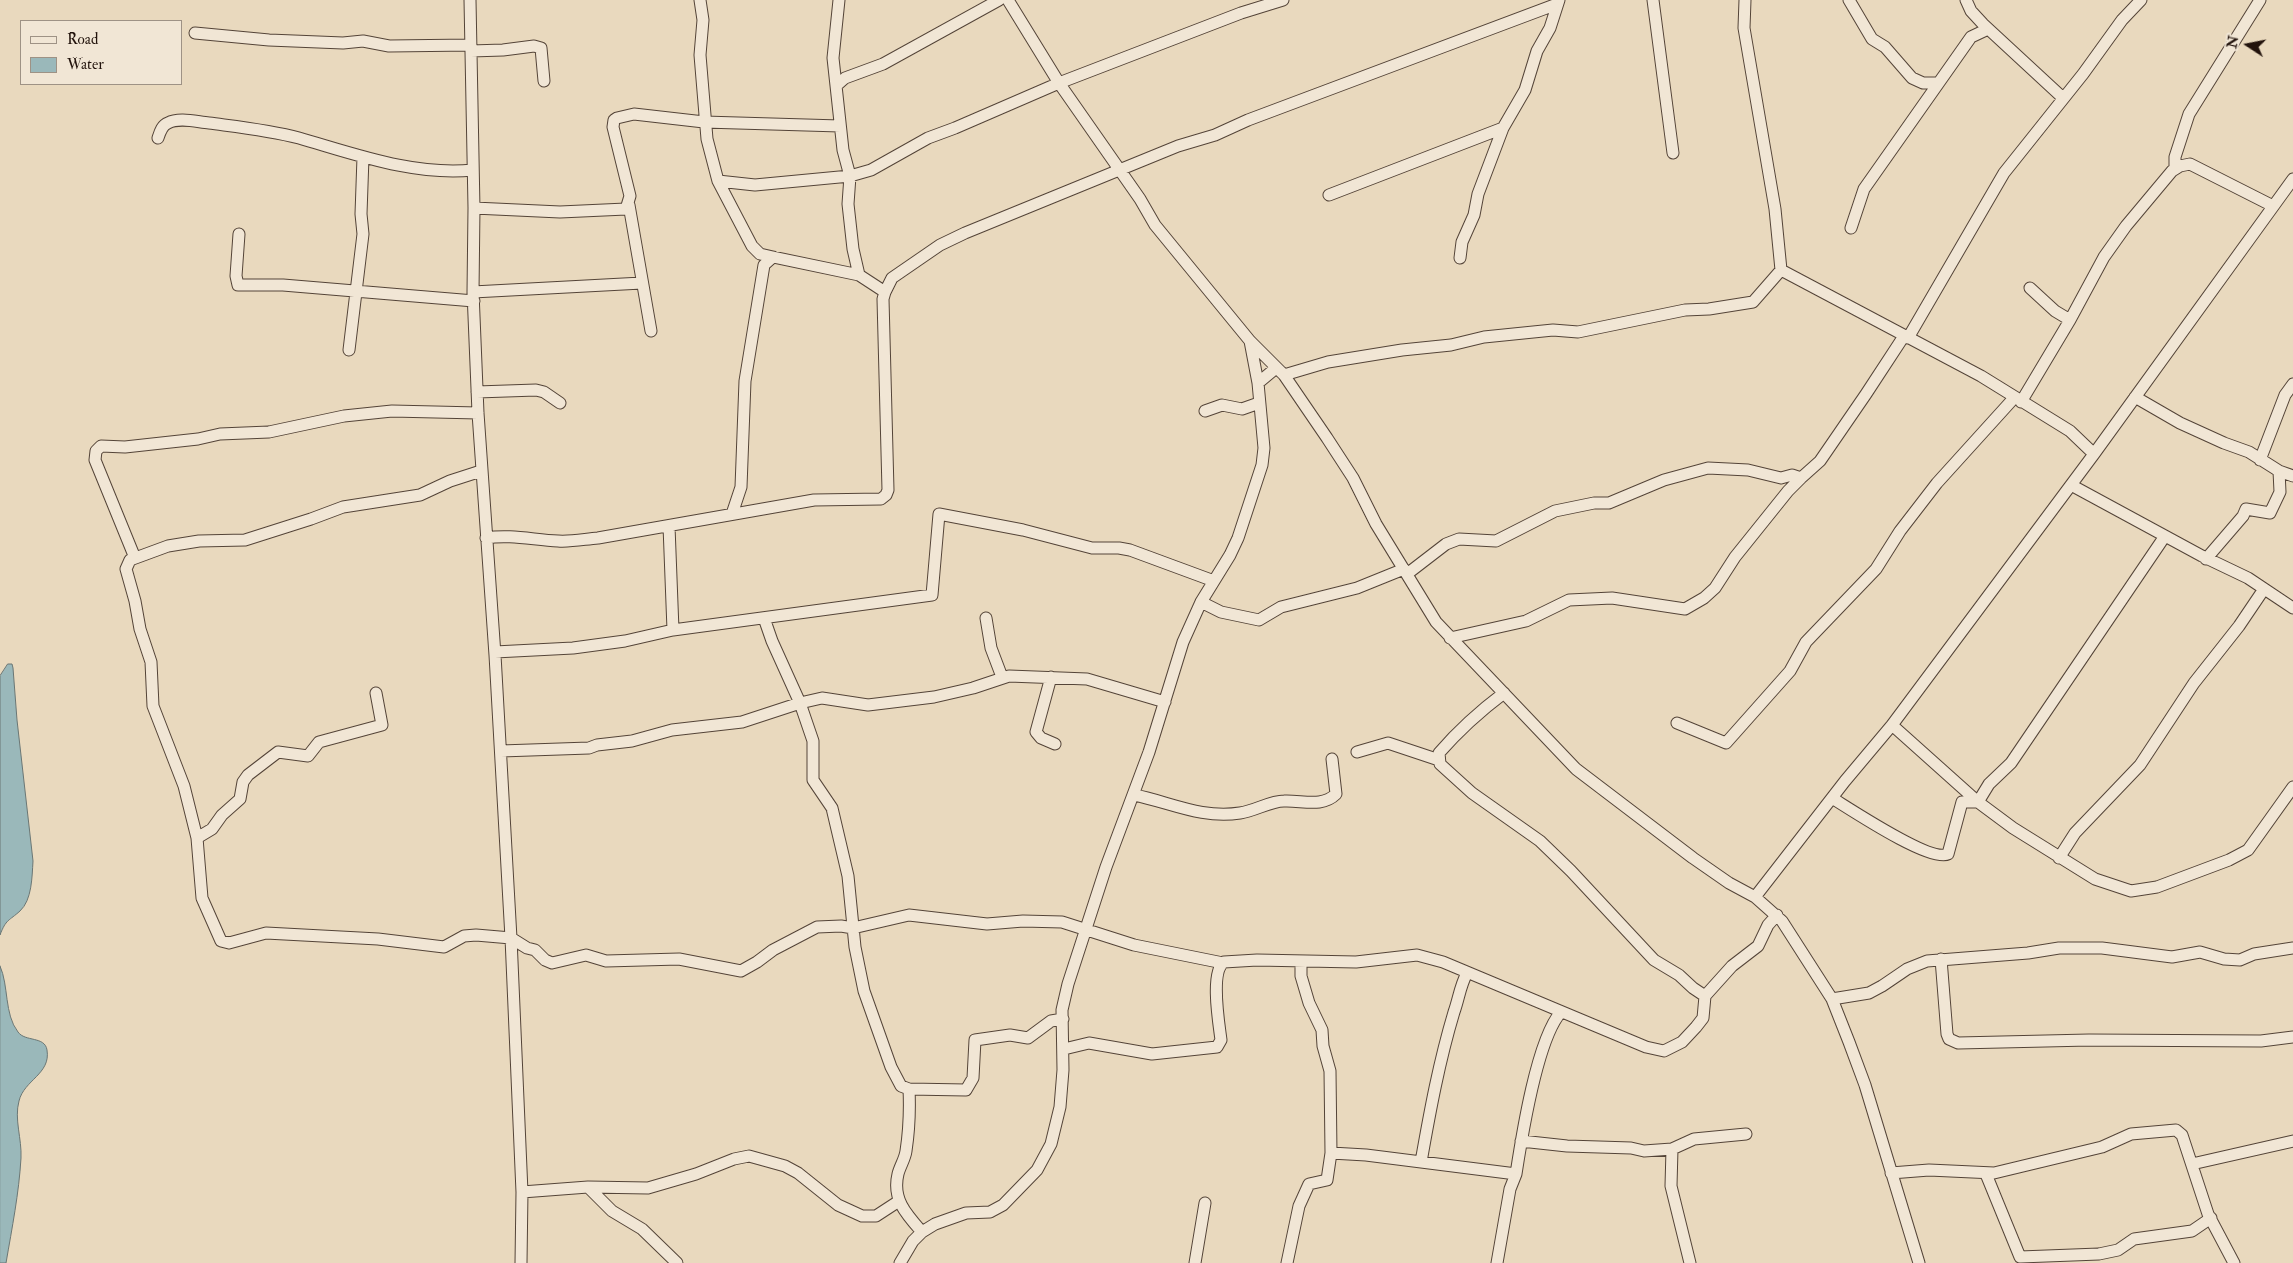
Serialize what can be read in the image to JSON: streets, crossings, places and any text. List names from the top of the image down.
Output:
{
  "legend": ["Road", "Water"],
  "north": "left"
}
